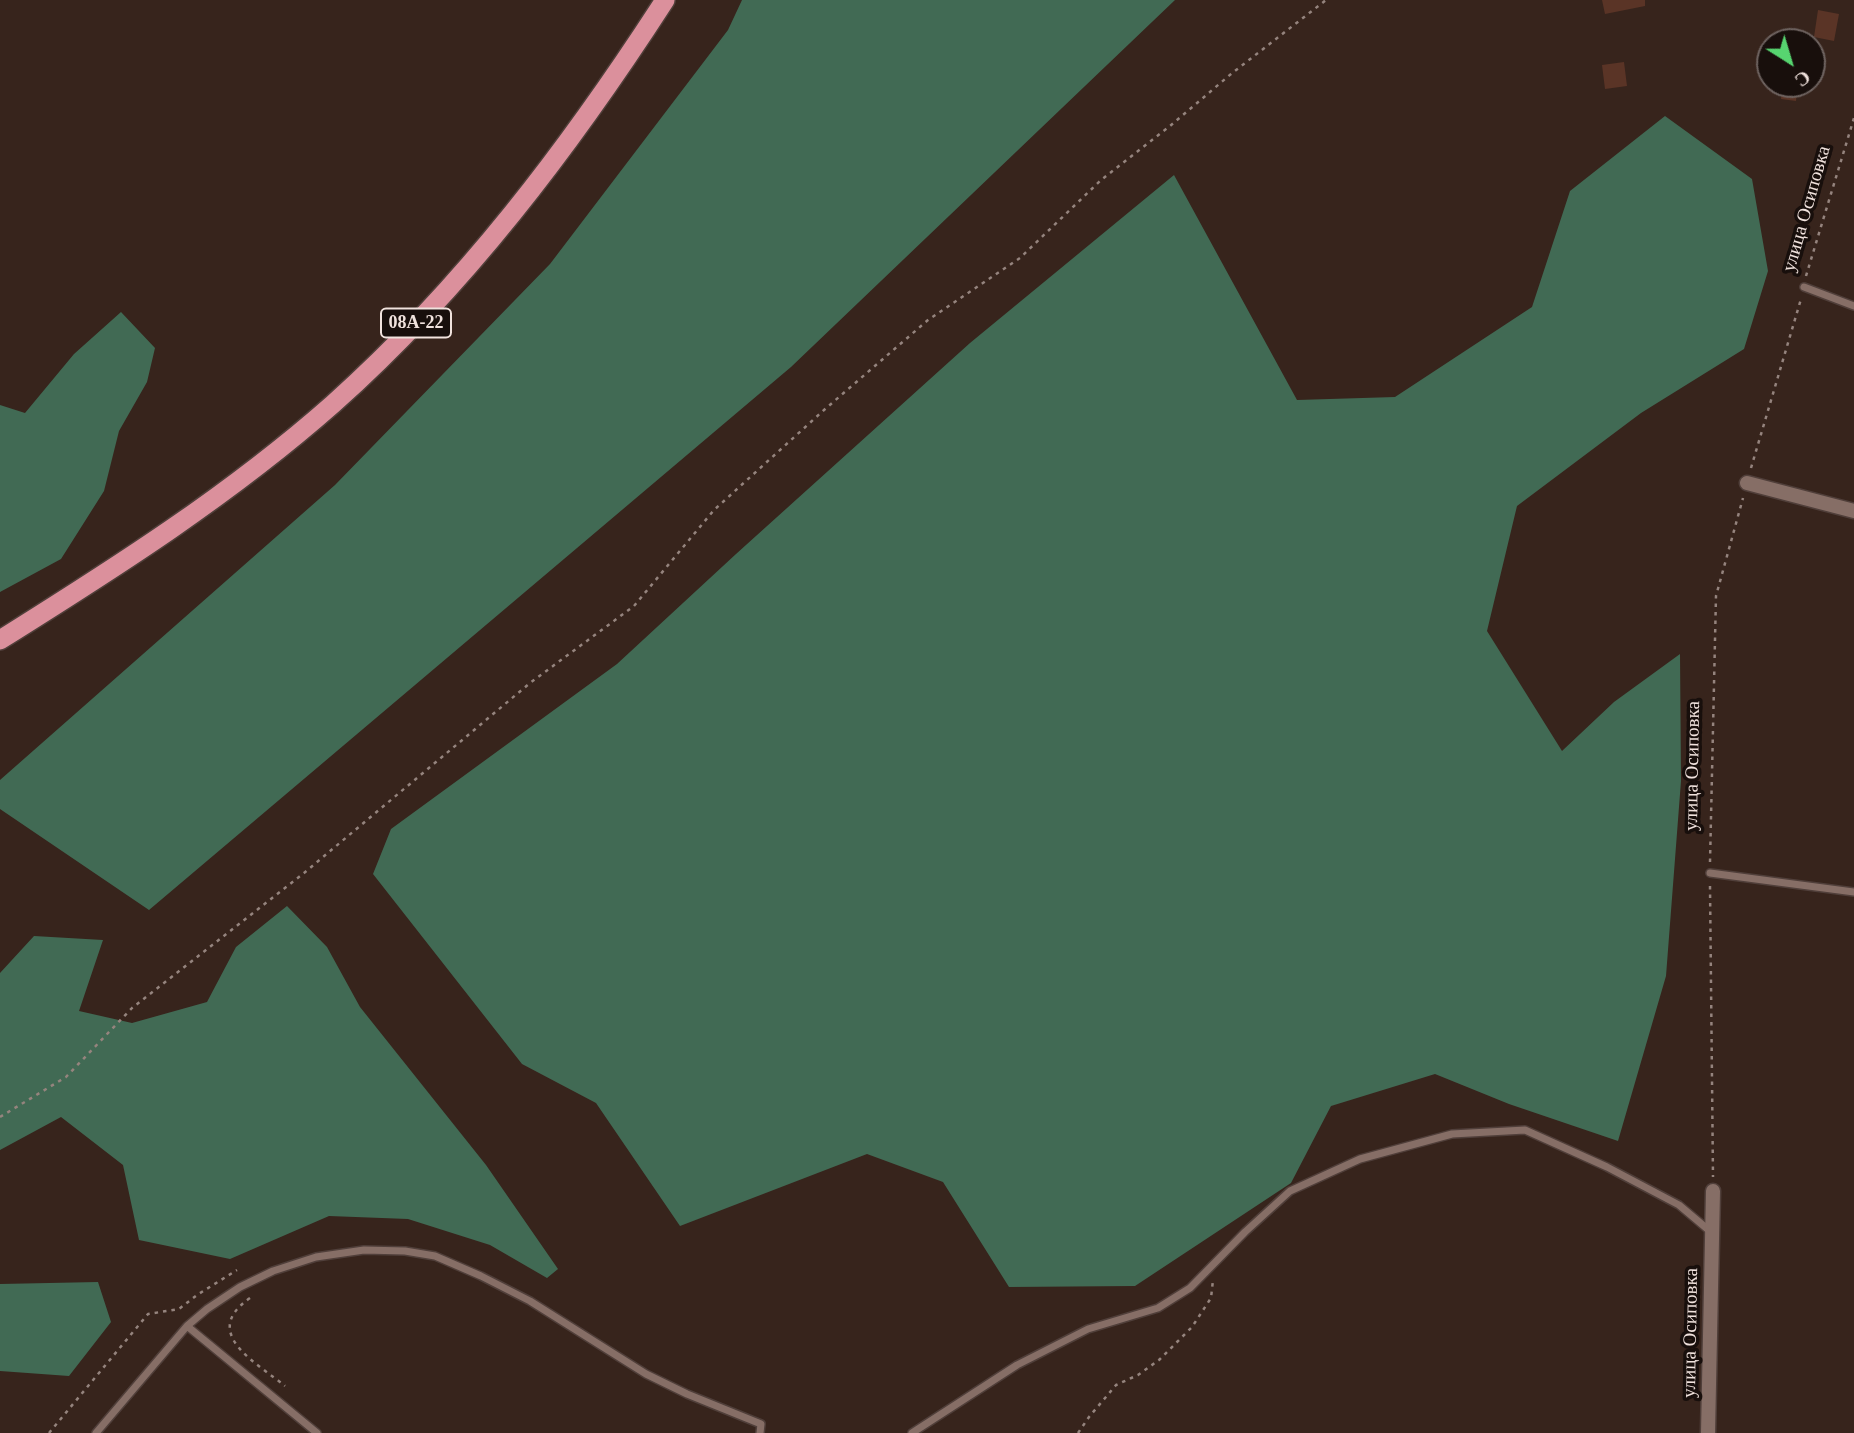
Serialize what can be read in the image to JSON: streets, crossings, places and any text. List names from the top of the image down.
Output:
{
  "streets": {
    "highway": ["08А-22"],
    "street": ["улица Осиповка"]
  },
  "north": "bottom right"
}
